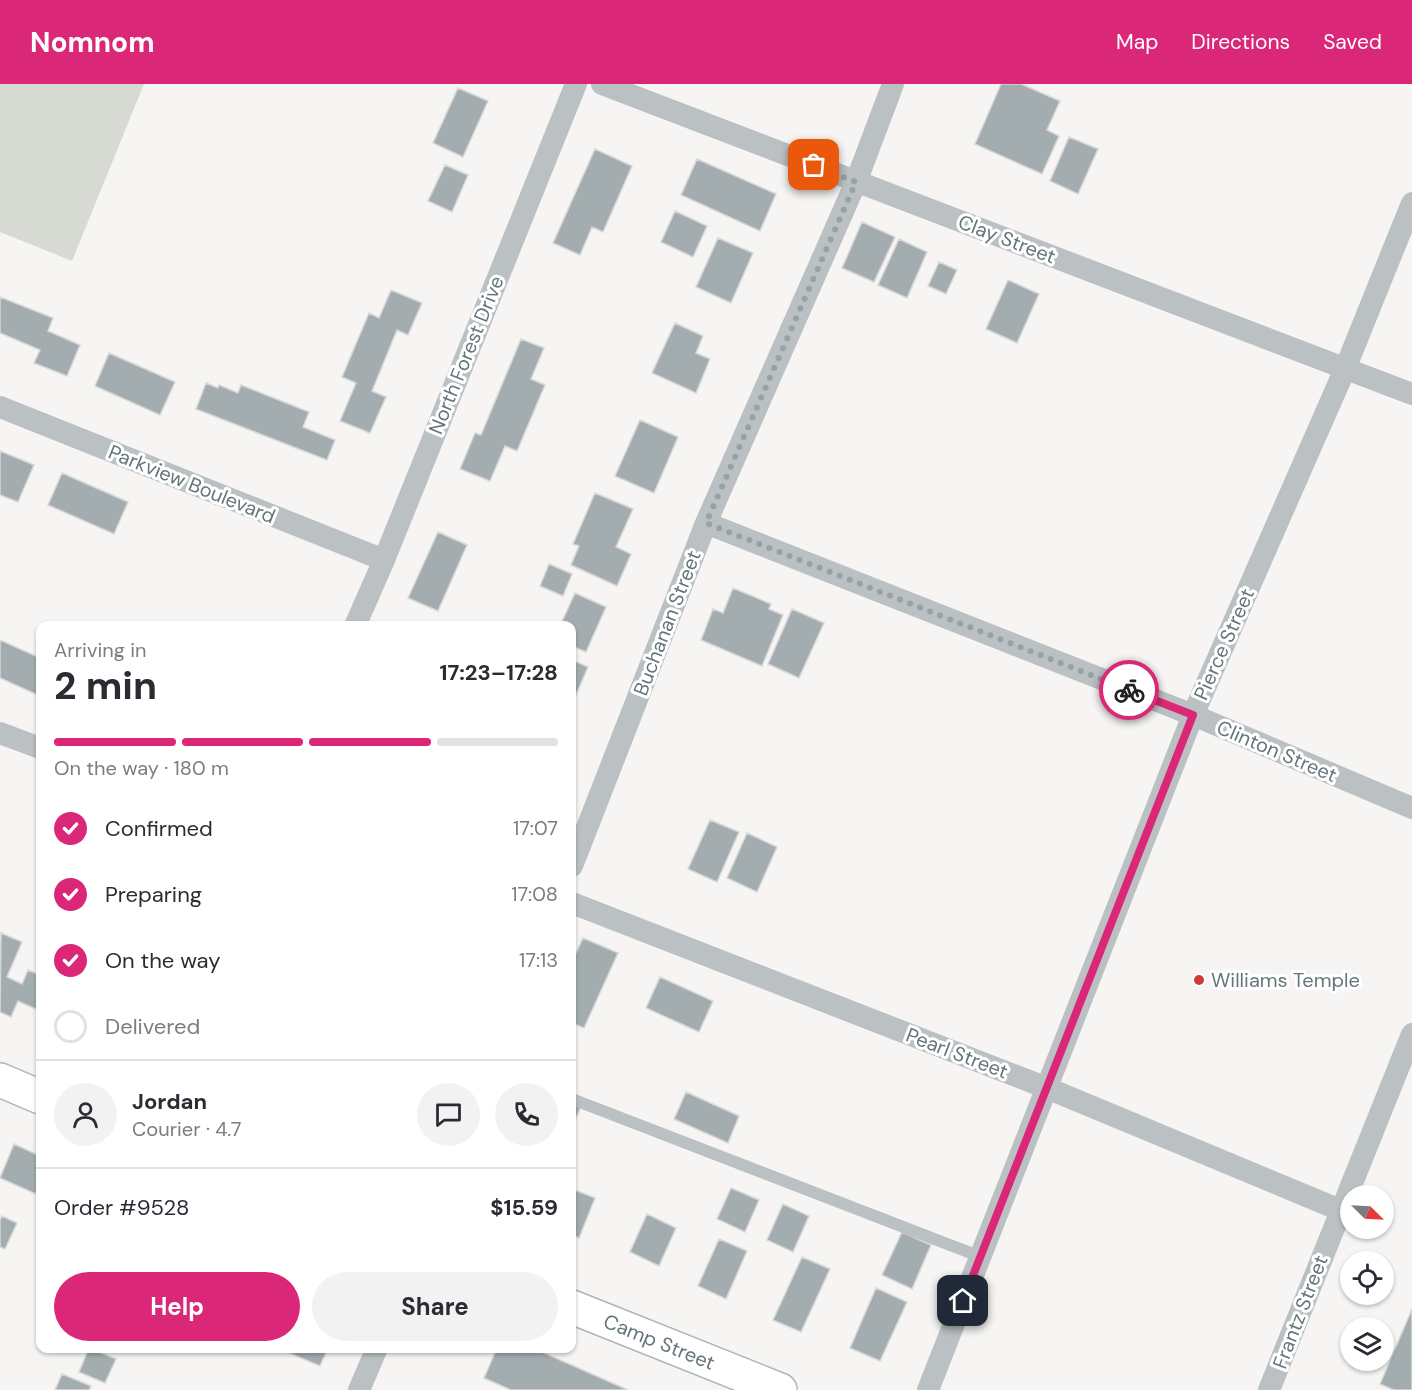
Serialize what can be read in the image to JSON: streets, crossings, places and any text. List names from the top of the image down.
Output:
{
  "streets": {
    "street": [
      "Clay Street",
      "North Forest Drive",
      "Parkview Boulevard",
      "Buchanan Street",
      "Pierce Street",
      "Clinton Street",
      "Pearl Street",
      "Frantz Street",
      "Camp Street"
    ]
  },
  "crossings": [
    ["Clay Street", "Buchanan Street"],
    ["Clay Street", "Pierce Street"],
    ["North Forest Drive", "Parkview Boulevard"],
    ["Buchanan Street", "Clinton Street"],
    ["Pierce Street", "Clinton Street"],
    ["Pierce Street", "Pearl Street"],
    ["Pearl Street", "Frantz Street"]
  ],
  "places": ["Williams Temple"],
  "north": "bottom right",
  "page": {
    "header": "Nomnom",
    "nav": ["Map", "Directions", "Saved"],
    "heading": ["2 min", "Arriving in", "17:23–17:28"],
    "panel": [
      "Jordan",
      "Courier · 4.7",
      "Order #9528",
      "$15.59"
    ],
    "bar": "On the way · 180 m",
    "list": [
      ["Confirmed", "17:07"],
      ["Preparing", "17:08"],
      ["On the way", "17:13"],
      "Delivered"
    ],
    "buttons": ["Help", "Share"]
  }
}
